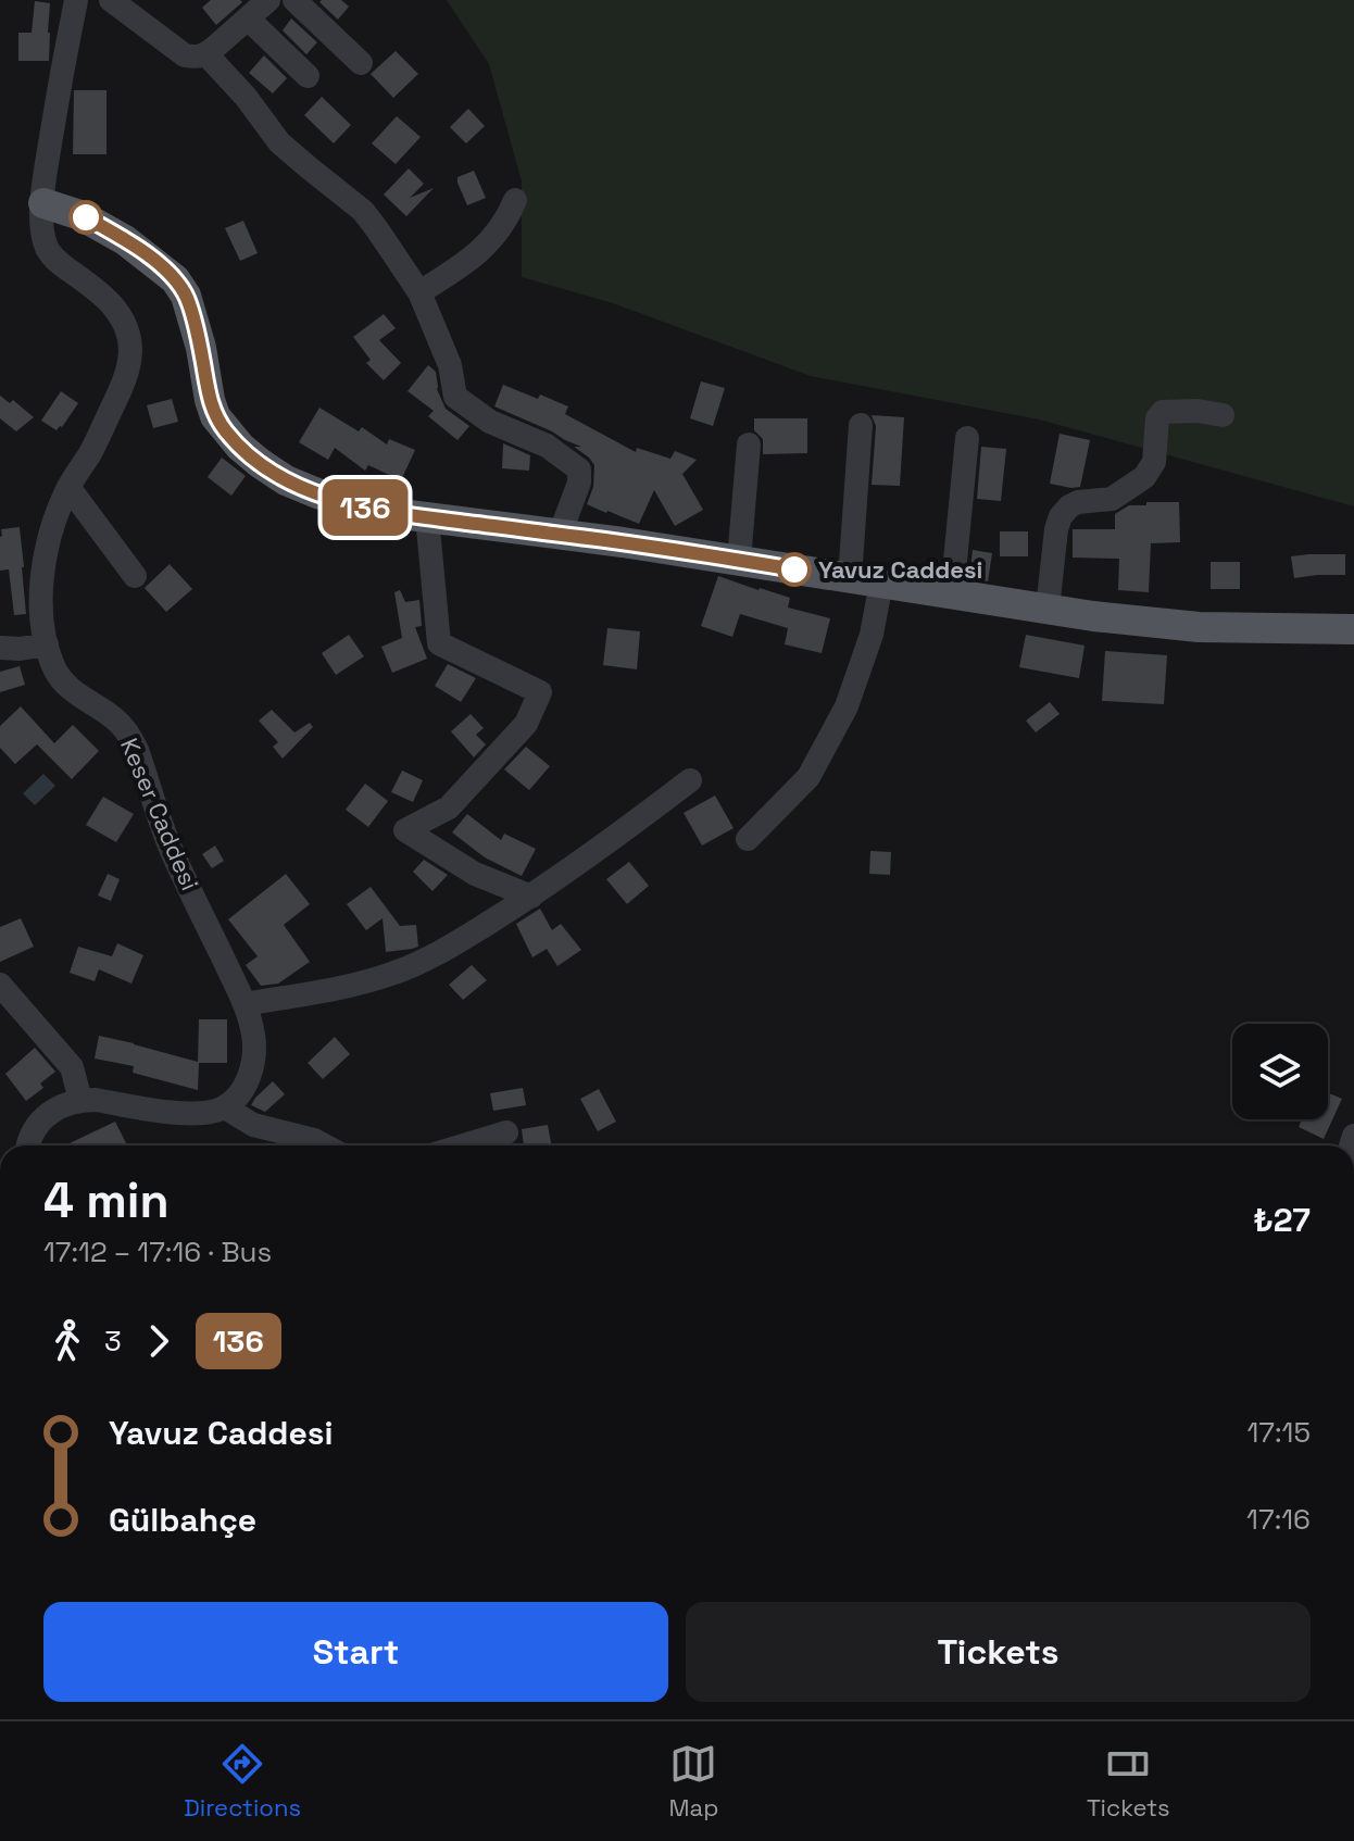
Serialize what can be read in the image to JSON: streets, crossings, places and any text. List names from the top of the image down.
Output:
{
  "streets": {
    "street": ["Keser Caddesi"]
  },
  "places": ["Yavuz Caddesi"],
  "lines": ["bus line 136"],
  "page": {
    "on_map": "136",
    "heading": ["4 min", "17:12 – 17:16 · Bus", "₺27"],
    "legs": ["3", "136"],
    "list": [
      {
        "name": "Yavuz Caddesi",
        "value": "17:15"
      },
      {
        "name": "Gülbahçe",
        "value": "17:16"
      }
    ],
    "buttons": ["Start", "Tickets"],
    "tabs": ["Directions", "Map", "Tickets"]
  }
}
